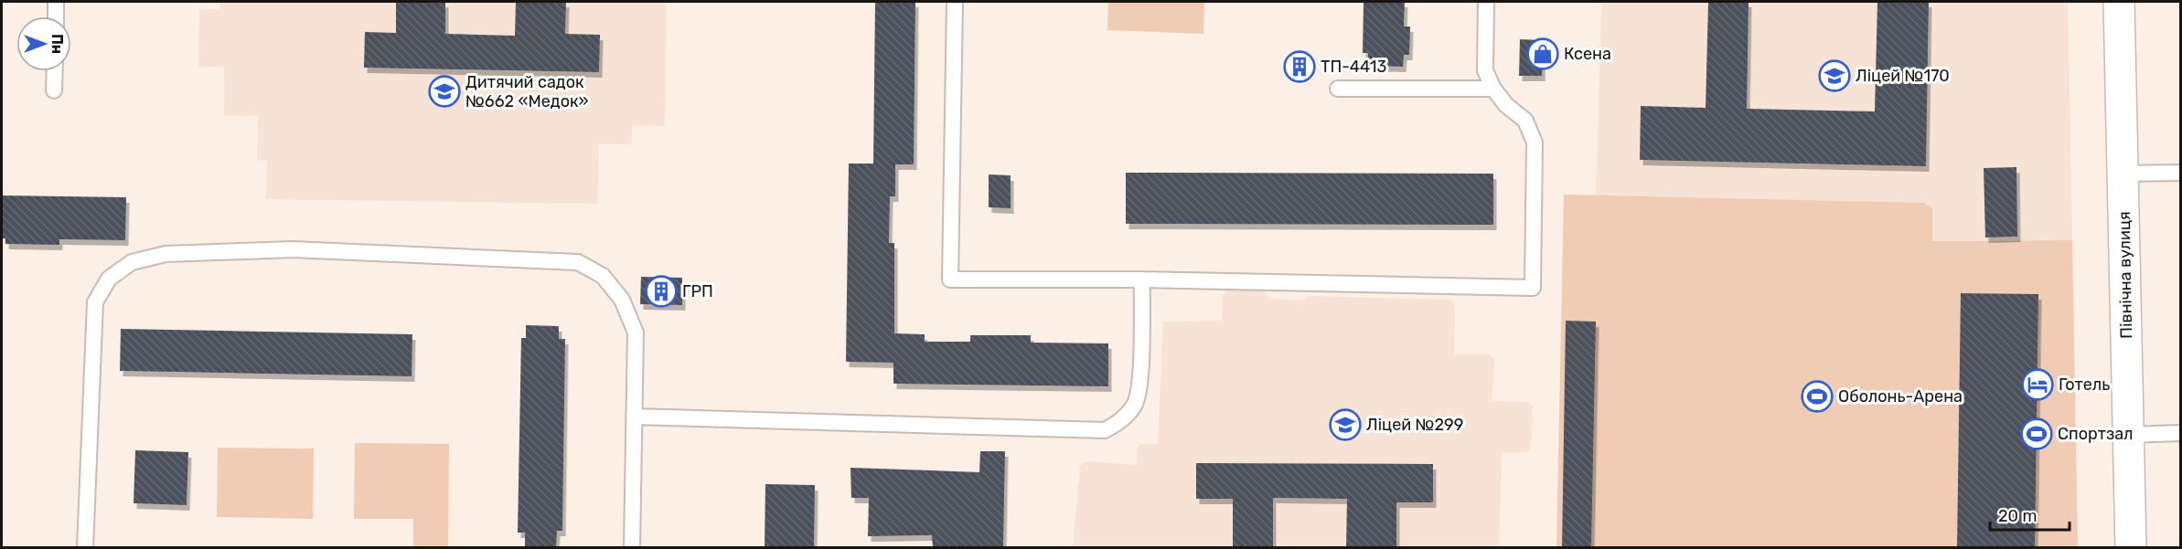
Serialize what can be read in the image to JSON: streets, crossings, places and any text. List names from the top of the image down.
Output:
{
  "streets": {
    "street": ["Північна вулиця"]
  },
  "places": {
    "shop": ["Ксена"],
    "building": ["ТП-4413", "ГРП"],
    "school or university": ["Ліцей №170", "Дитячий садок №662 «Медок»", "Ліцей №299"],
    "hotel": ["Готель"],
    "sports": ["Оболонь-Арена", "Спортзал"]
  },
  "scale_bar": "20 m",
  "north": "right"
}
